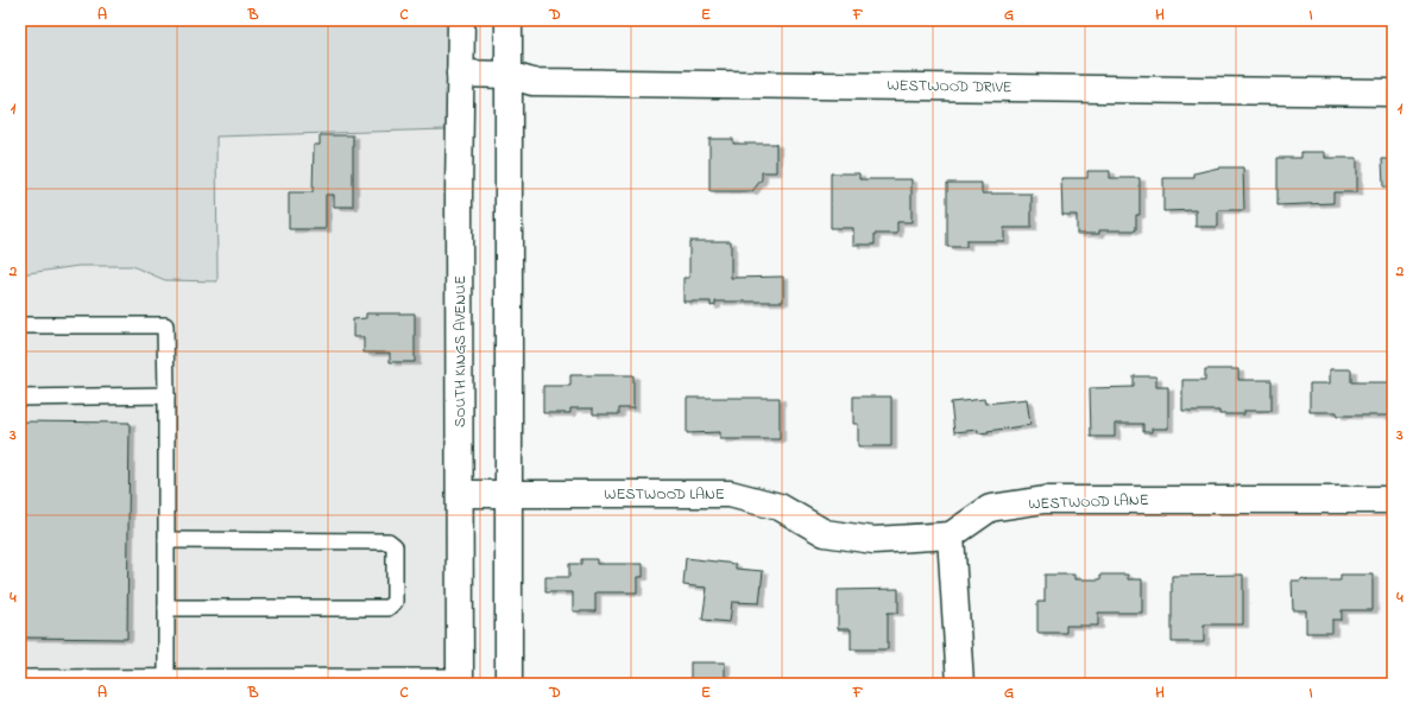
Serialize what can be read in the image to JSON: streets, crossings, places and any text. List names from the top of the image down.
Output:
{
  "streets": {
    "street": ["WESTWOOD DRIVE", "SOUTH KINGS AVENUE", "WESTWOOD LANE"]
  },
  "crossings": [
    ["WESTWOOD DRIVE", "SOUTH KINGS AVENUE"],
    ["SOUTH KINGS AVENUE", "WESTWOOD LANE"]
  ],
  "grid": {
    "columns": [
      "A",
      "B",
      "C",
      "D",
      "E",
      "F",
      "G",
      "H",
      "I"
    ],
    "rows": [
      "1",
      "2",
      "3",
      "4"
    ]
  }
}
